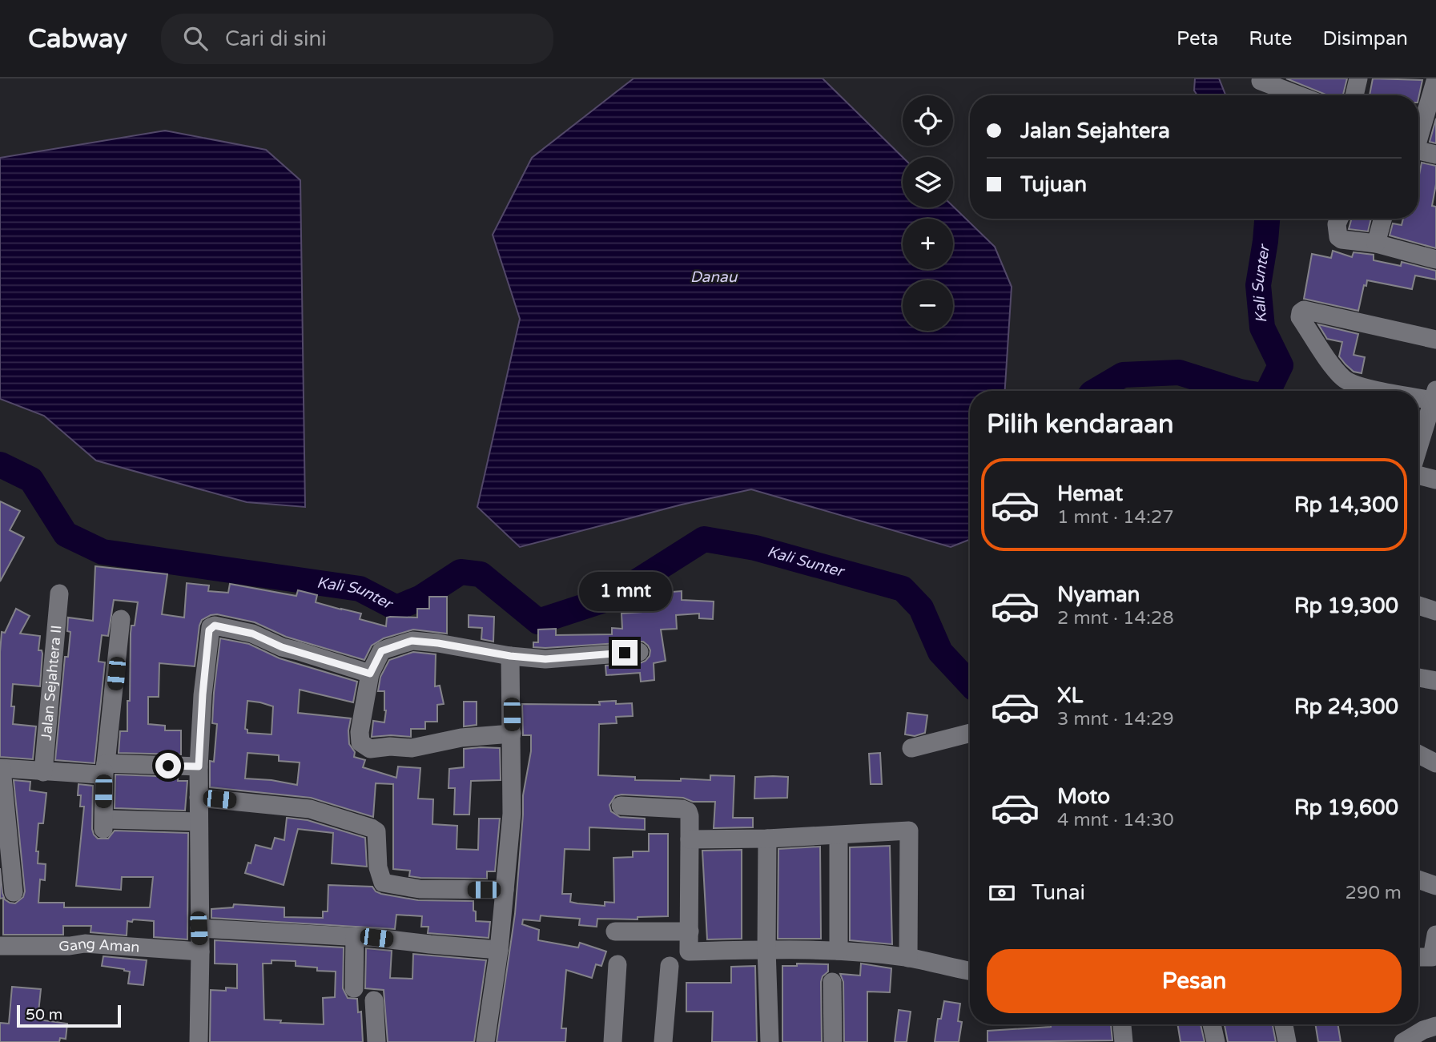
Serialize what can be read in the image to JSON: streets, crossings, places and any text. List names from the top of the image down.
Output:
{
  "streets": {
    "street": ["Jalan Sejahtera II", "Gang Aman"]
  },
  "water": ["Danau", "Kali Sunter"],
  "scale_bar": "50 m",
  "page": {
    "header": "Cabway",
    "search": "Cari di sini",
    "nav": ["Peta", "Rute", "Disimpan"],
    "map_buttons": ["+", "−"],
    "banner": ["Jalan Sejahtera", "Tujuan"],
    "heading": "Pilih kendaraan",
    "list": [
      {
        "name": "Hemat",
        "note": "1 mnt · 14:27",
        "value": "Rp 14,300"
      },
      {
        "name": "Nyaman",
        "note": "2 mnt · 14:28",
        "value": "Rp 19,300"
      },
      {
        "name": "XL",
        "note": "3 mnt · 14:29",
        "value": "Rp 24,300"
      },
      {
        "name": "Moto",
        "note": "4 mnt · 14:30",
        "value": "Rp 19,600"
      }
    ],
    "bubble": "1 mnt",
    "pay": ["Tunai", "290 m"],
    "buttons": "Pesan",
    "scale": "50 m"
  }
}
